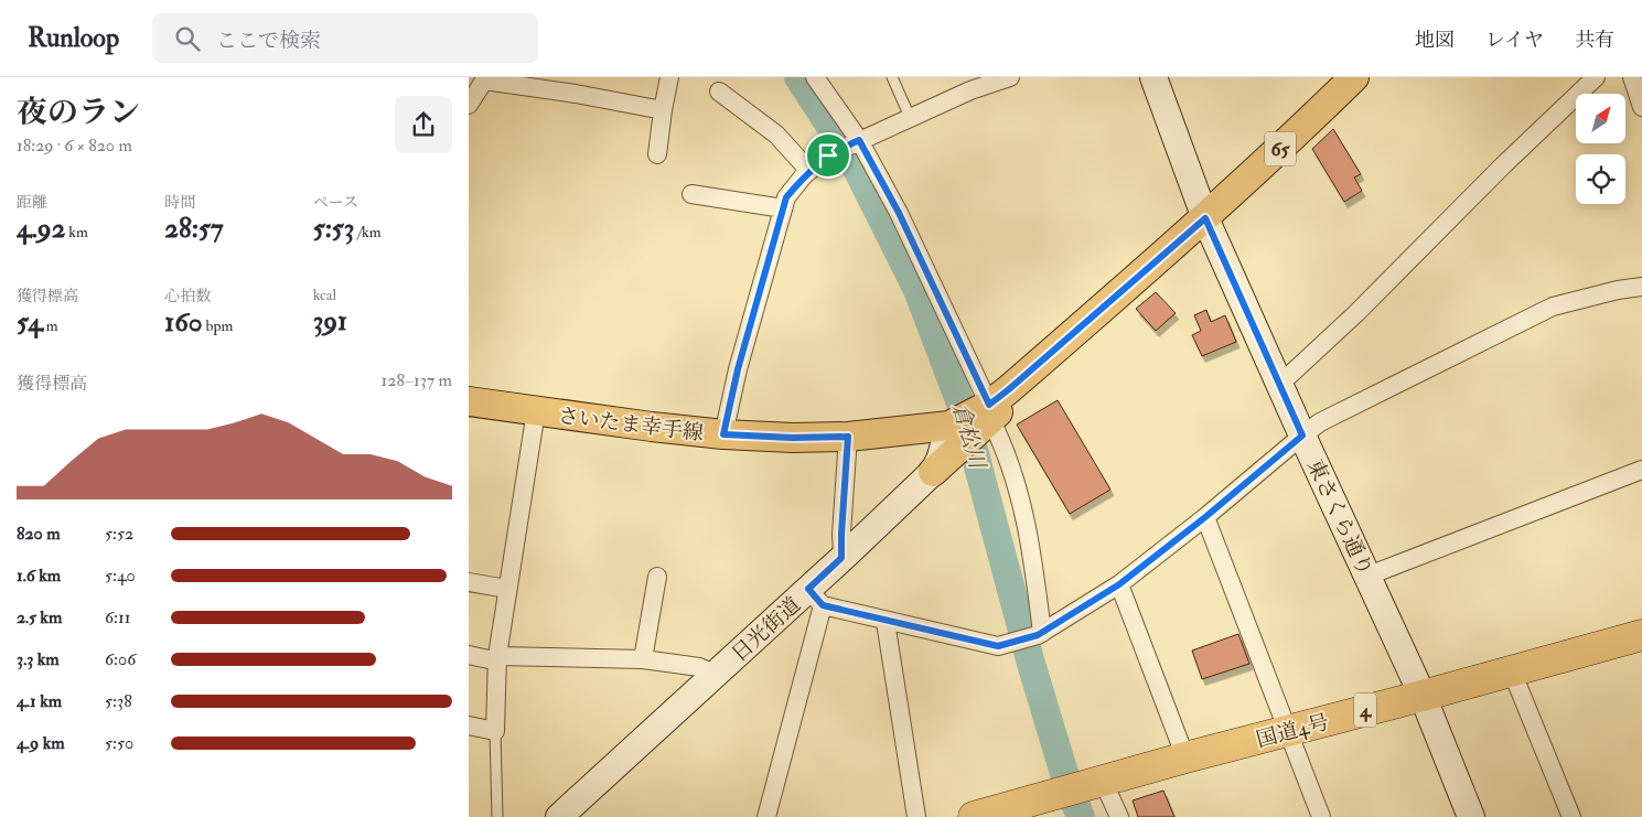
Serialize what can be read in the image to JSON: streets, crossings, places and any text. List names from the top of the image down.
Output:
{
  "streets": {
    "highway": ["4", "国道4号"],
    "main road": ["65", "さいたま幸手線"],
    "street": ["東さくら通り", "日光街道"]
  },
  "crossings": [
    ["65", "さいたま幸手線"],
    ["65", "東さくら通り"],
    ["東さくら通り", "国道4号"]
  ],
  "water": ["倉松川"],
  "north": "top right",
  "page": {
    "header": "Runloop",
    "search": "ここで検索",
    "nav": ["地図", "レイヤ", "共有"],
    "heading": ["夜のラン", "18:29 · 6 × 820 m"],
    "stats": [
      ["距離", "4.92 km"],
      ["時間", "28:57"],
      ["ペース", "5:53 /km"],
      ["獲得標高", "54 m"],
      ["心拍数", "160 bpm"],
      ["kcal", "391"]
    ],
    "chart": ["獲得標高", "128–137 m"],
    "list": [
      {
        "name": "820 m",
        "note": "5:52"
      },
      {
        "name": "1.6 km",
        "note": "5:40"
      },
      {
        "name": "2.5 km",
        "note": "6:11"
      },
      {
        "name": "3.3 km",
        "note": "6:06"
      },
      {
        "name": "4.1 km",
        "note": "5:38"
      },
      {
        "name": "4.9 km",
        "note": "5:50"
      }
    ]
  }
}
